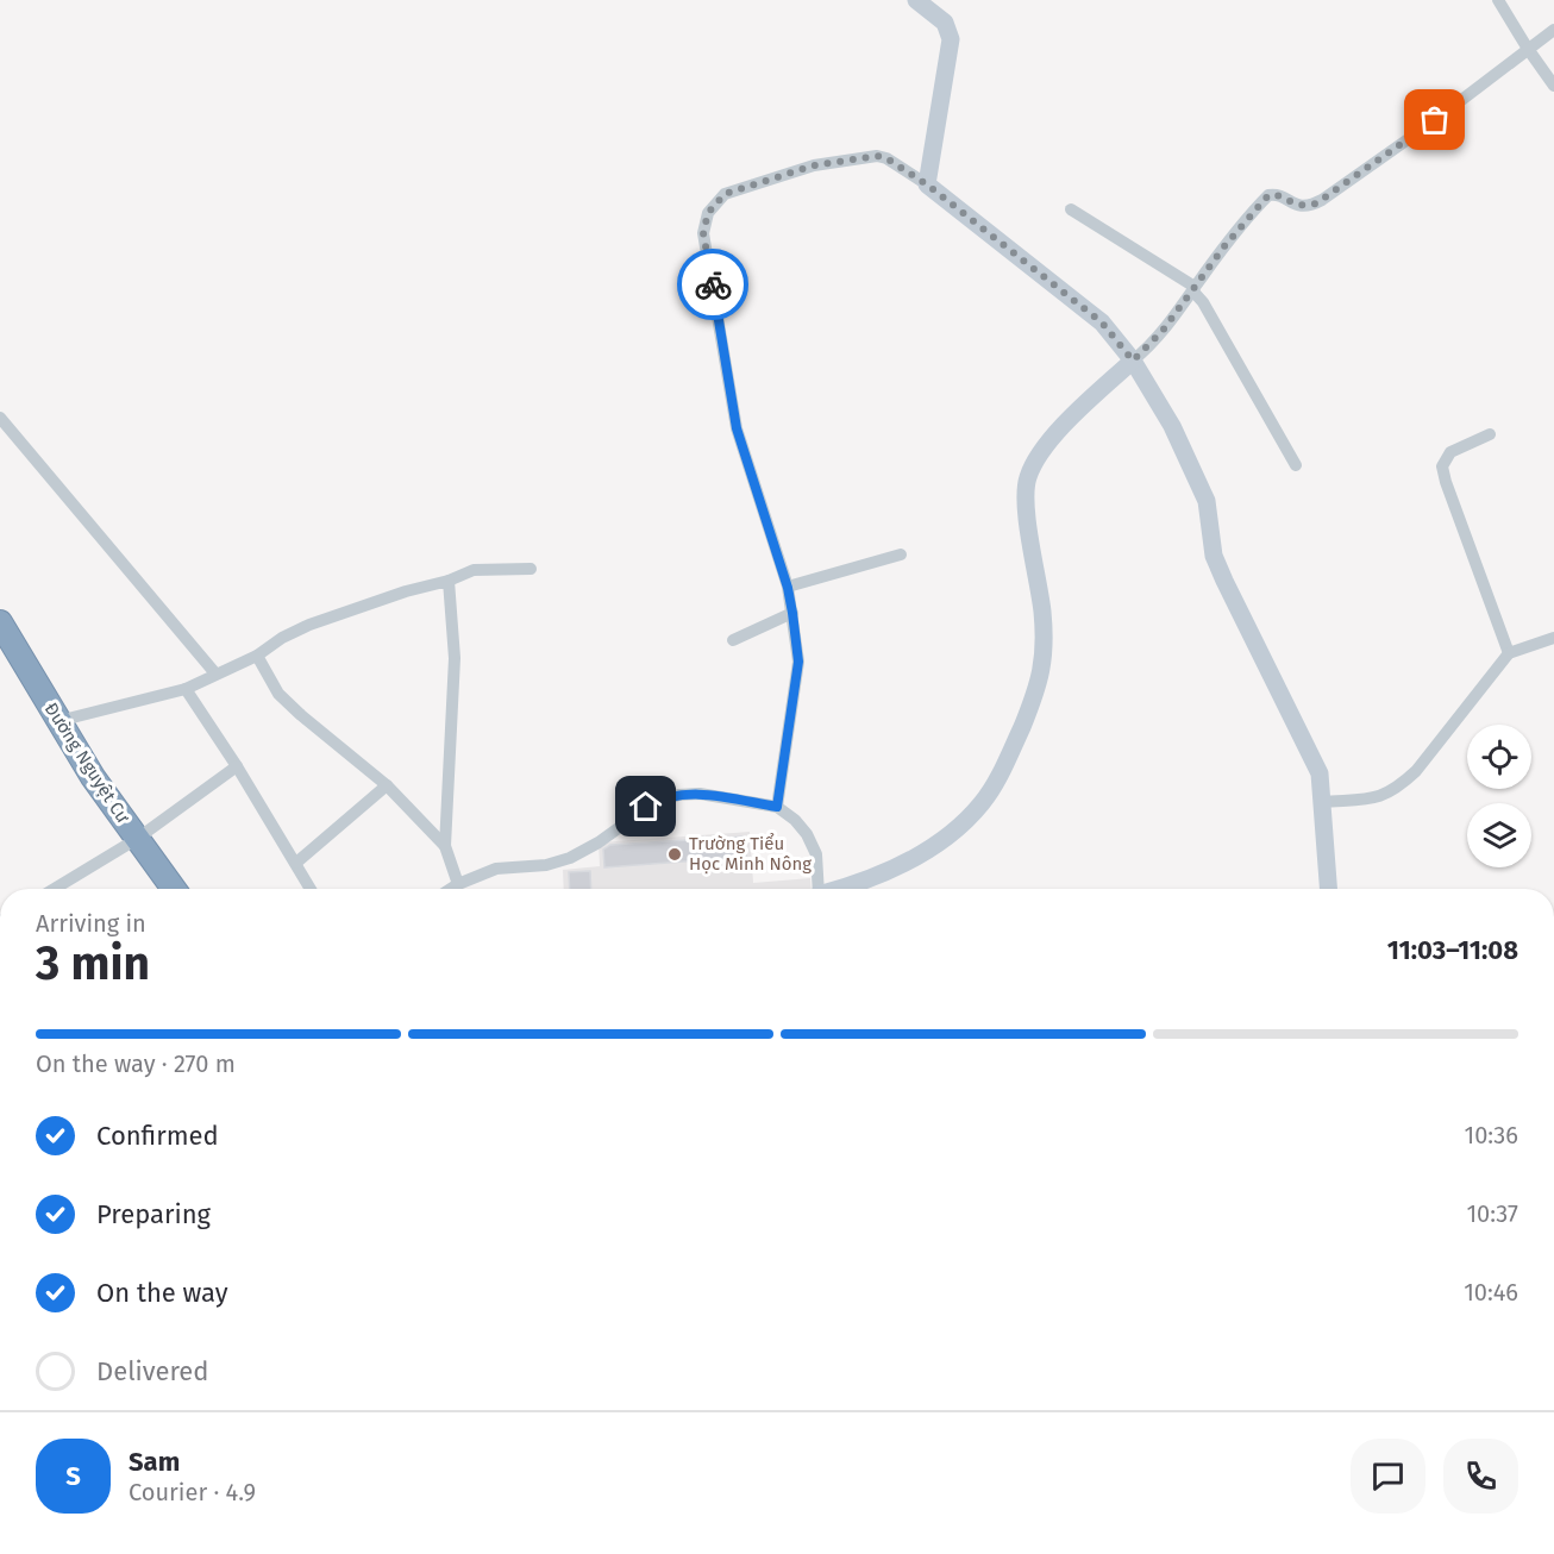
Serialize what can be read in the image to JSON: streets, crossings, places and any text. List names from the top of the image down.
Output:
{
  "streets": {
    "highway": ["Đường Nguyệt Cư"]
  },
  "places": ["Trường Tiểu Học Minh Nông"],
  "page": {
    "heading": ["3 min", "Arriving in", "11:03–11:08"],
    "panel": ["Sam", "Courier · 4.9"],
    "bar": "On the way · 270 m",
    "list": [
      ["Confirmed", "10:36"],
      ["Preparing", "10:37"],
      ["On the way", "10:46"],
      "Delivered"
    ],
    "round": "S"
  }
}
